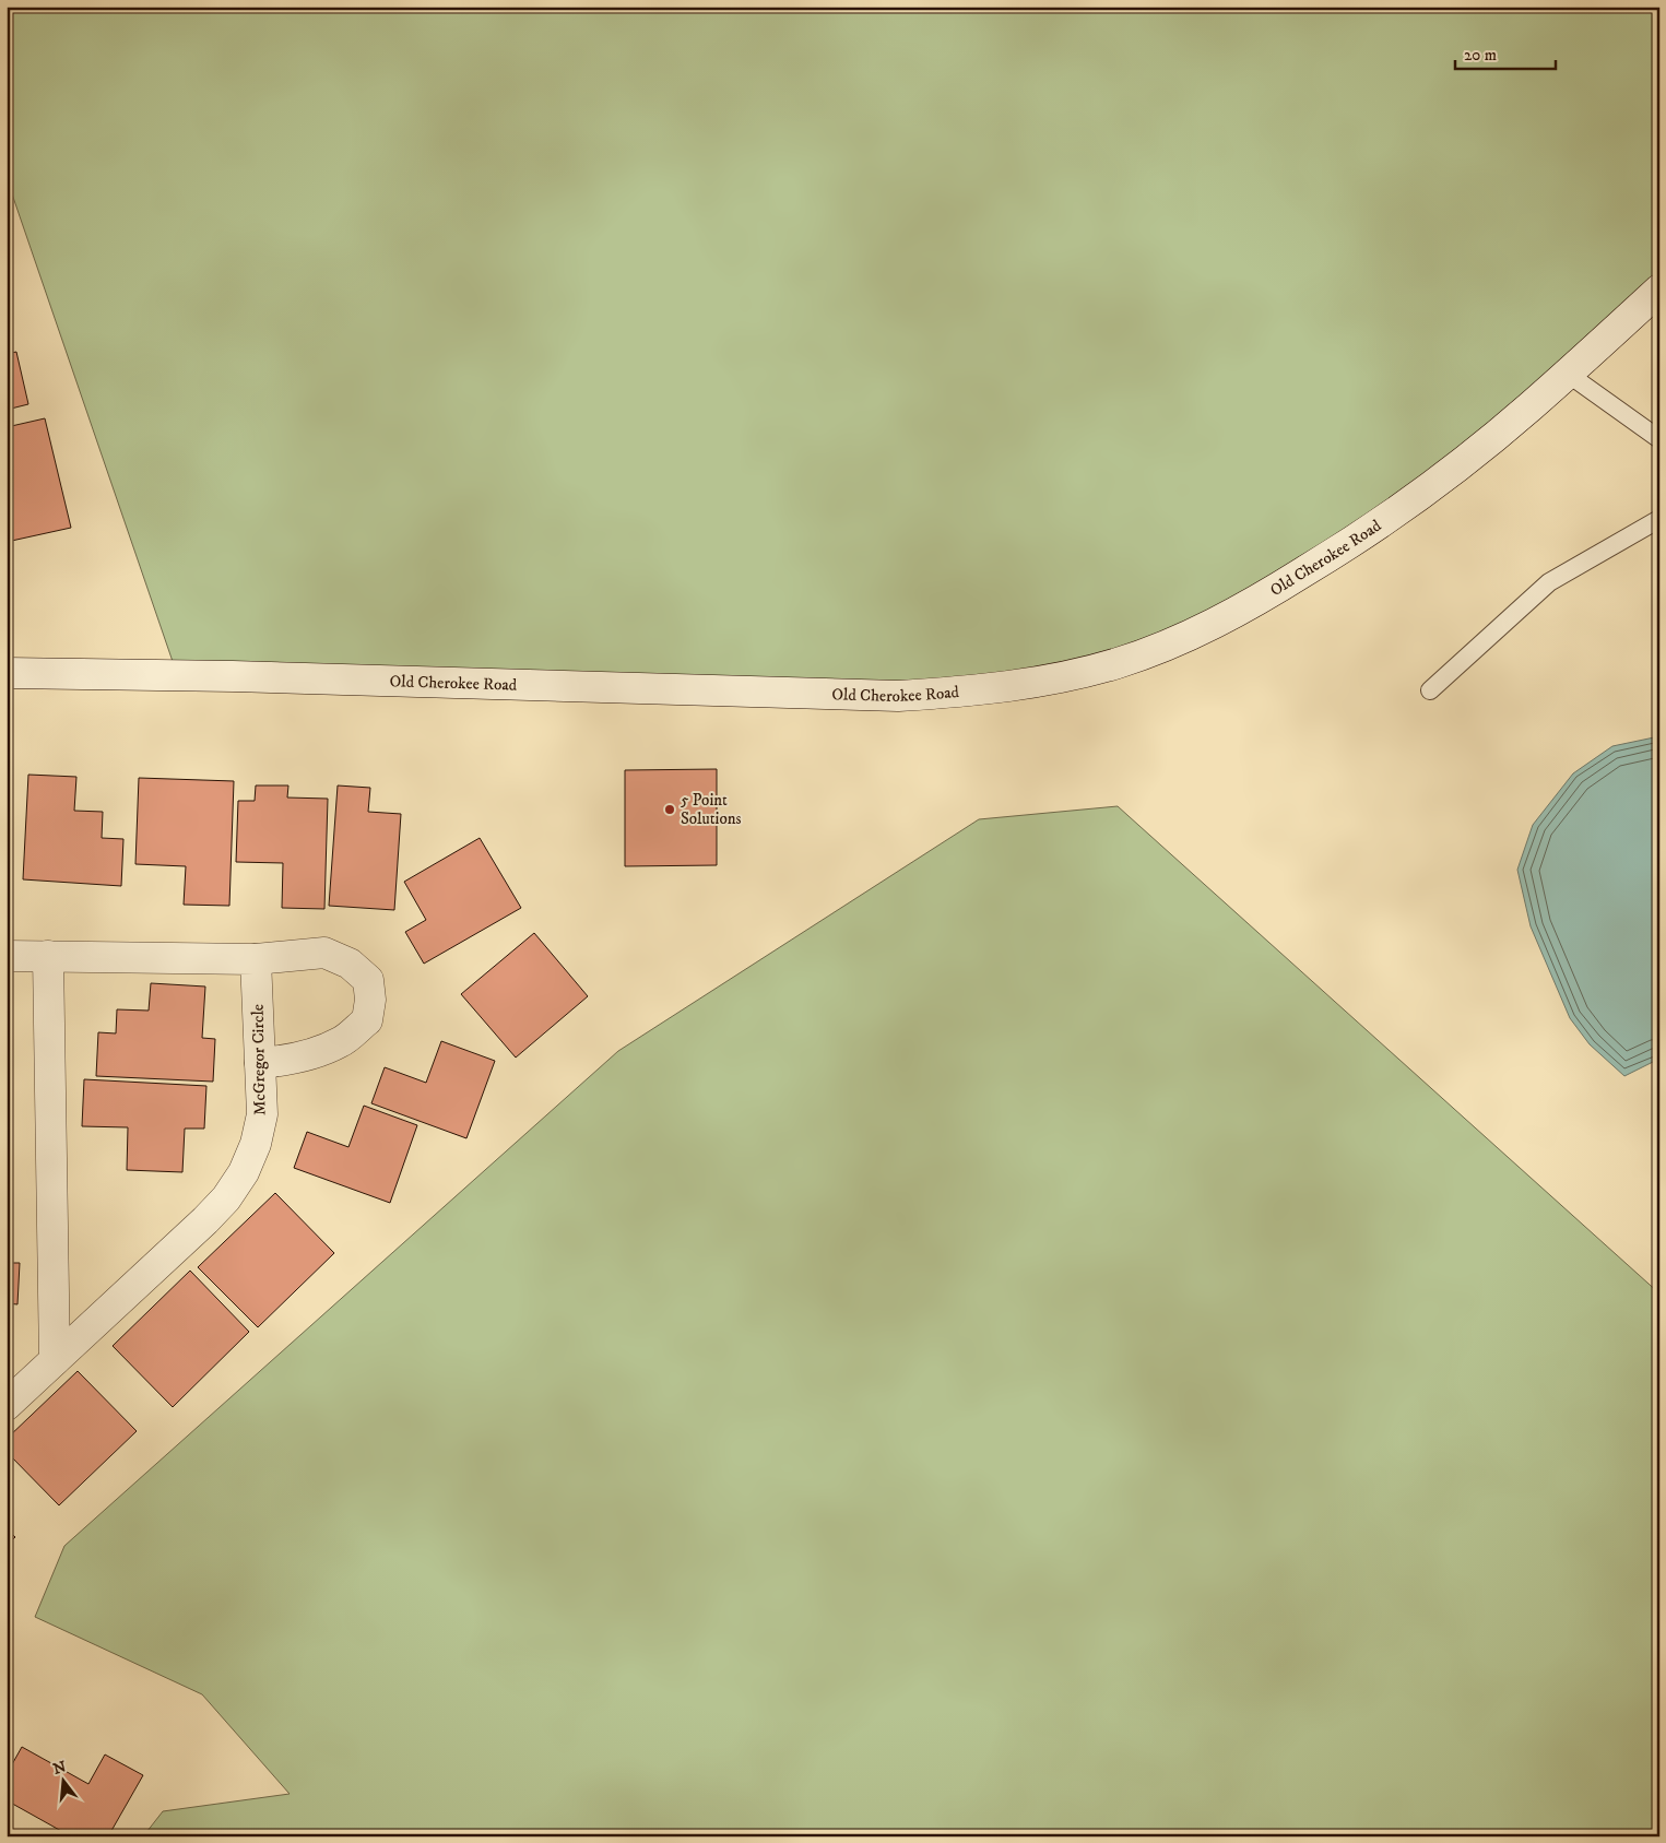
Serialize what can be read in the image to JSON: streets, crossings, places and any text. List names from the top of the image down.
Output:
{
  "streets": {
    "street": ["Old Cherokee Road", "McGregor Circle"]
  },
  "places": ["5 Point Solutions"],
  "scale_bar": "20 m",
  "north": "top"
}
